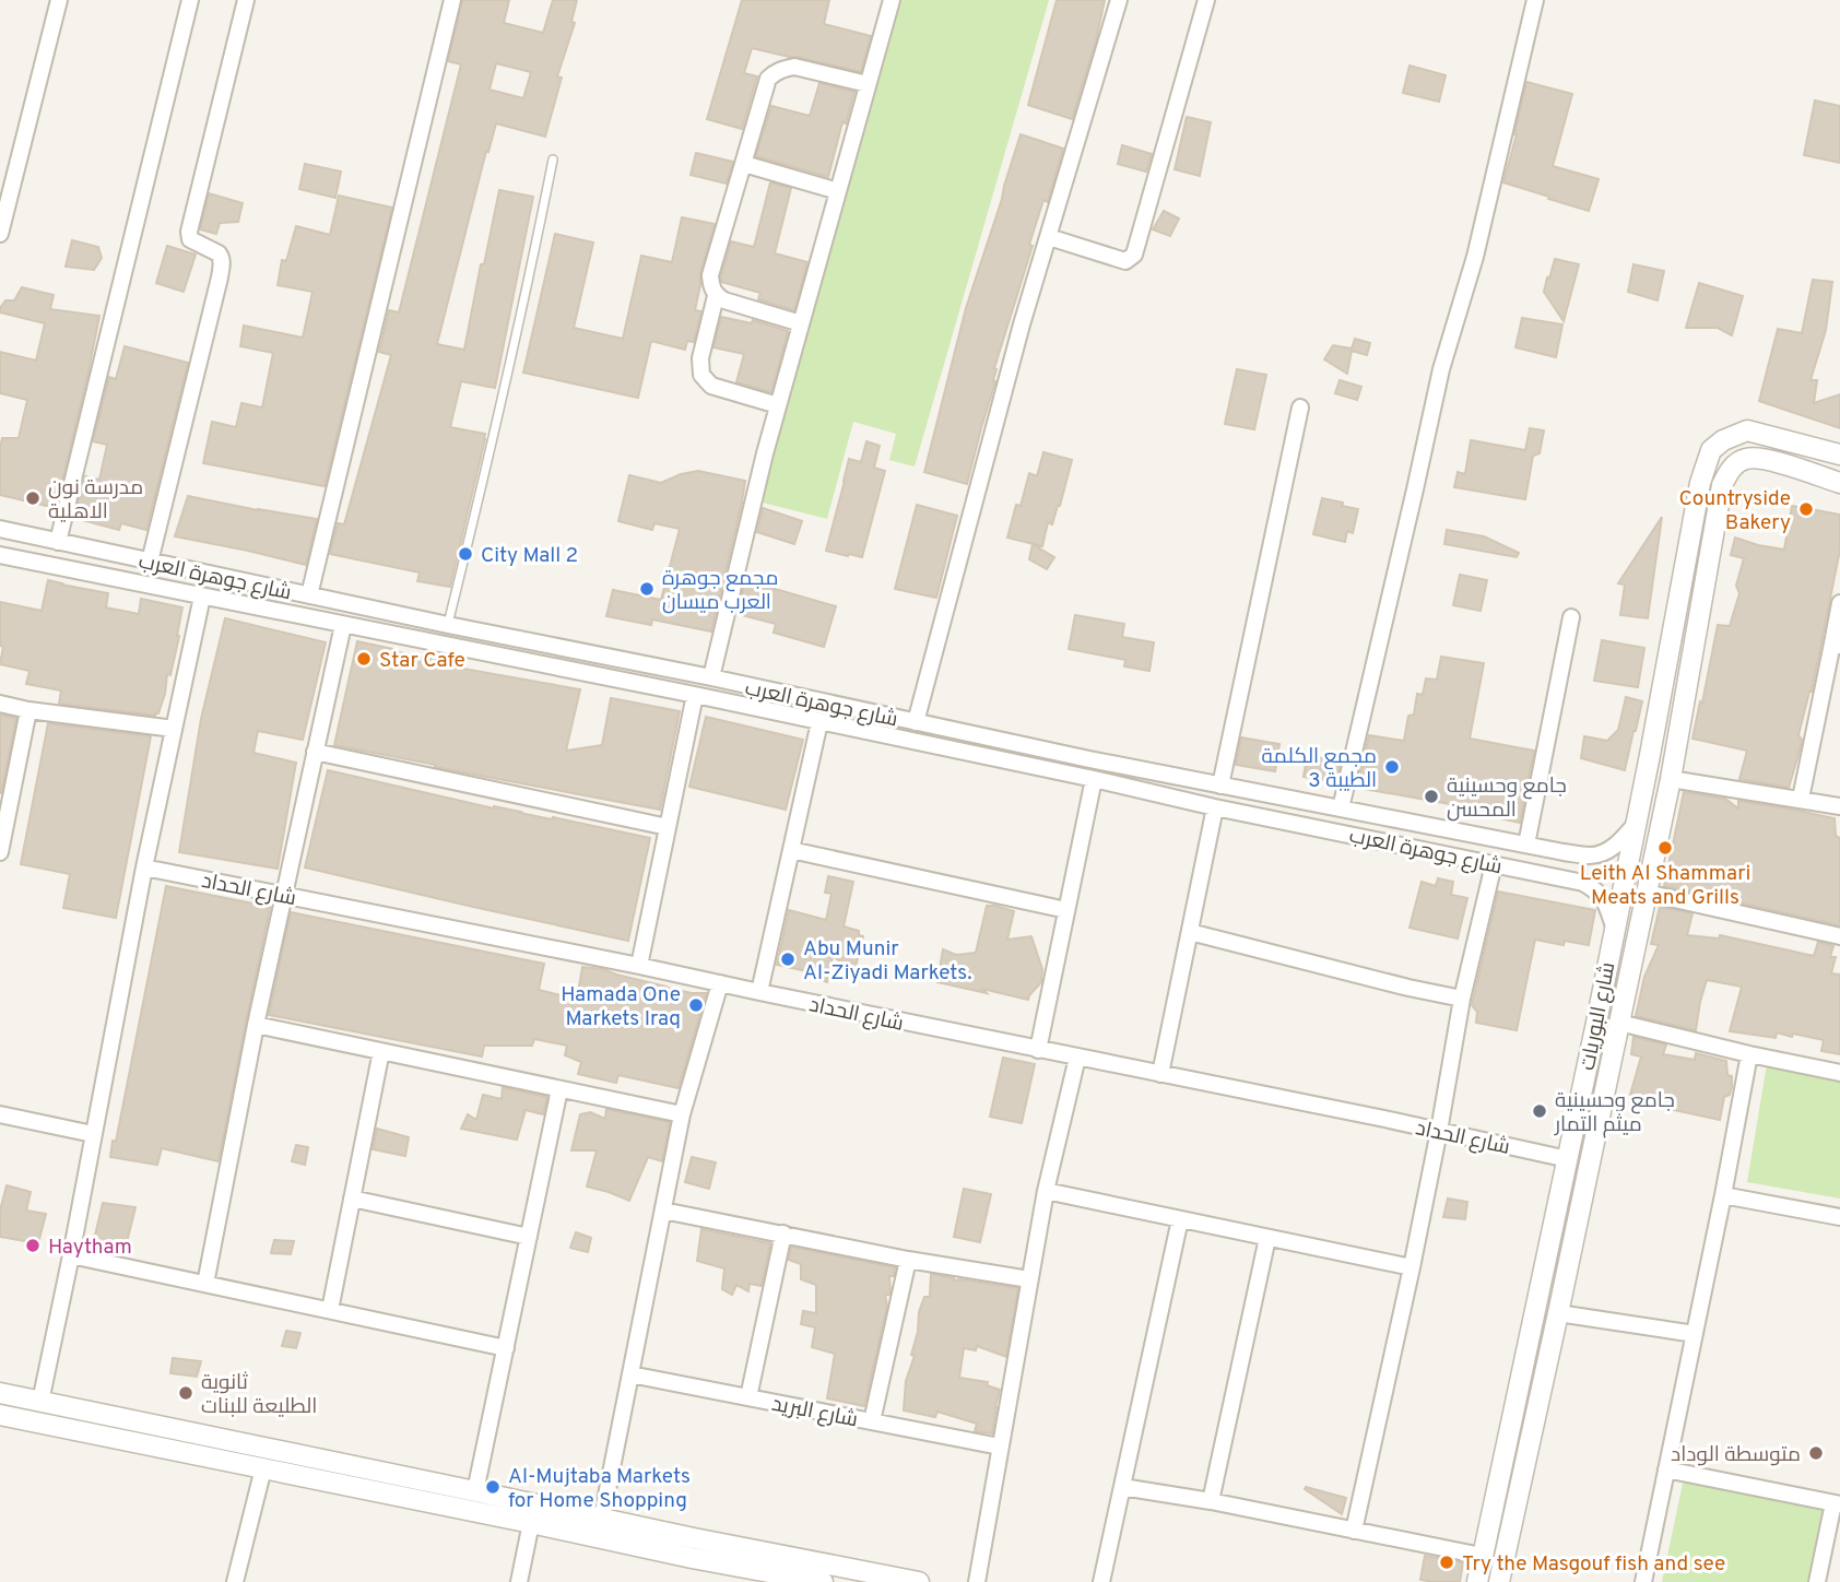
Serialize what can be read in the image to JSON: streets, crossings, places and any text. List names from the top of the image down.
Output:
{
  "streets": {
    "street": [
      "شارع جوهرة العرب",
      "شارع الحداد",
      "شارع البوريات",
      "شارع البريد"
    ]
  },
  "crossings": [
    ["شارع جوهرة العرب", "شارع البوريات"],
    ["شارع الحداد", "شارع البوريات"]
  ],
  "places": [
    "مدرسة نون الاهلية",
    "Countryside Bakery",
    "City Mall 2",
    "مجمع جوهرة العرب ميسان",
    "Star Cafe",
    "مجمع الكلمة الطيبة 3",
    "جامع وحسينية المحسن",
    "Leith Al Shammari Meats and Grills",
    "Abu Munir Al-Ziyadi Markets.",
    "Hamada One Markets Iraq",
    "جامع وحسينية ميثم التمار",
    "Haytham",
    "ثانوية الطليعة للبنات",
    "متوسطة الوداد",
    "Al-Mujtaba Markets for Home Shopping",
    "Try the Masgouf fish and see"
  ]
}
